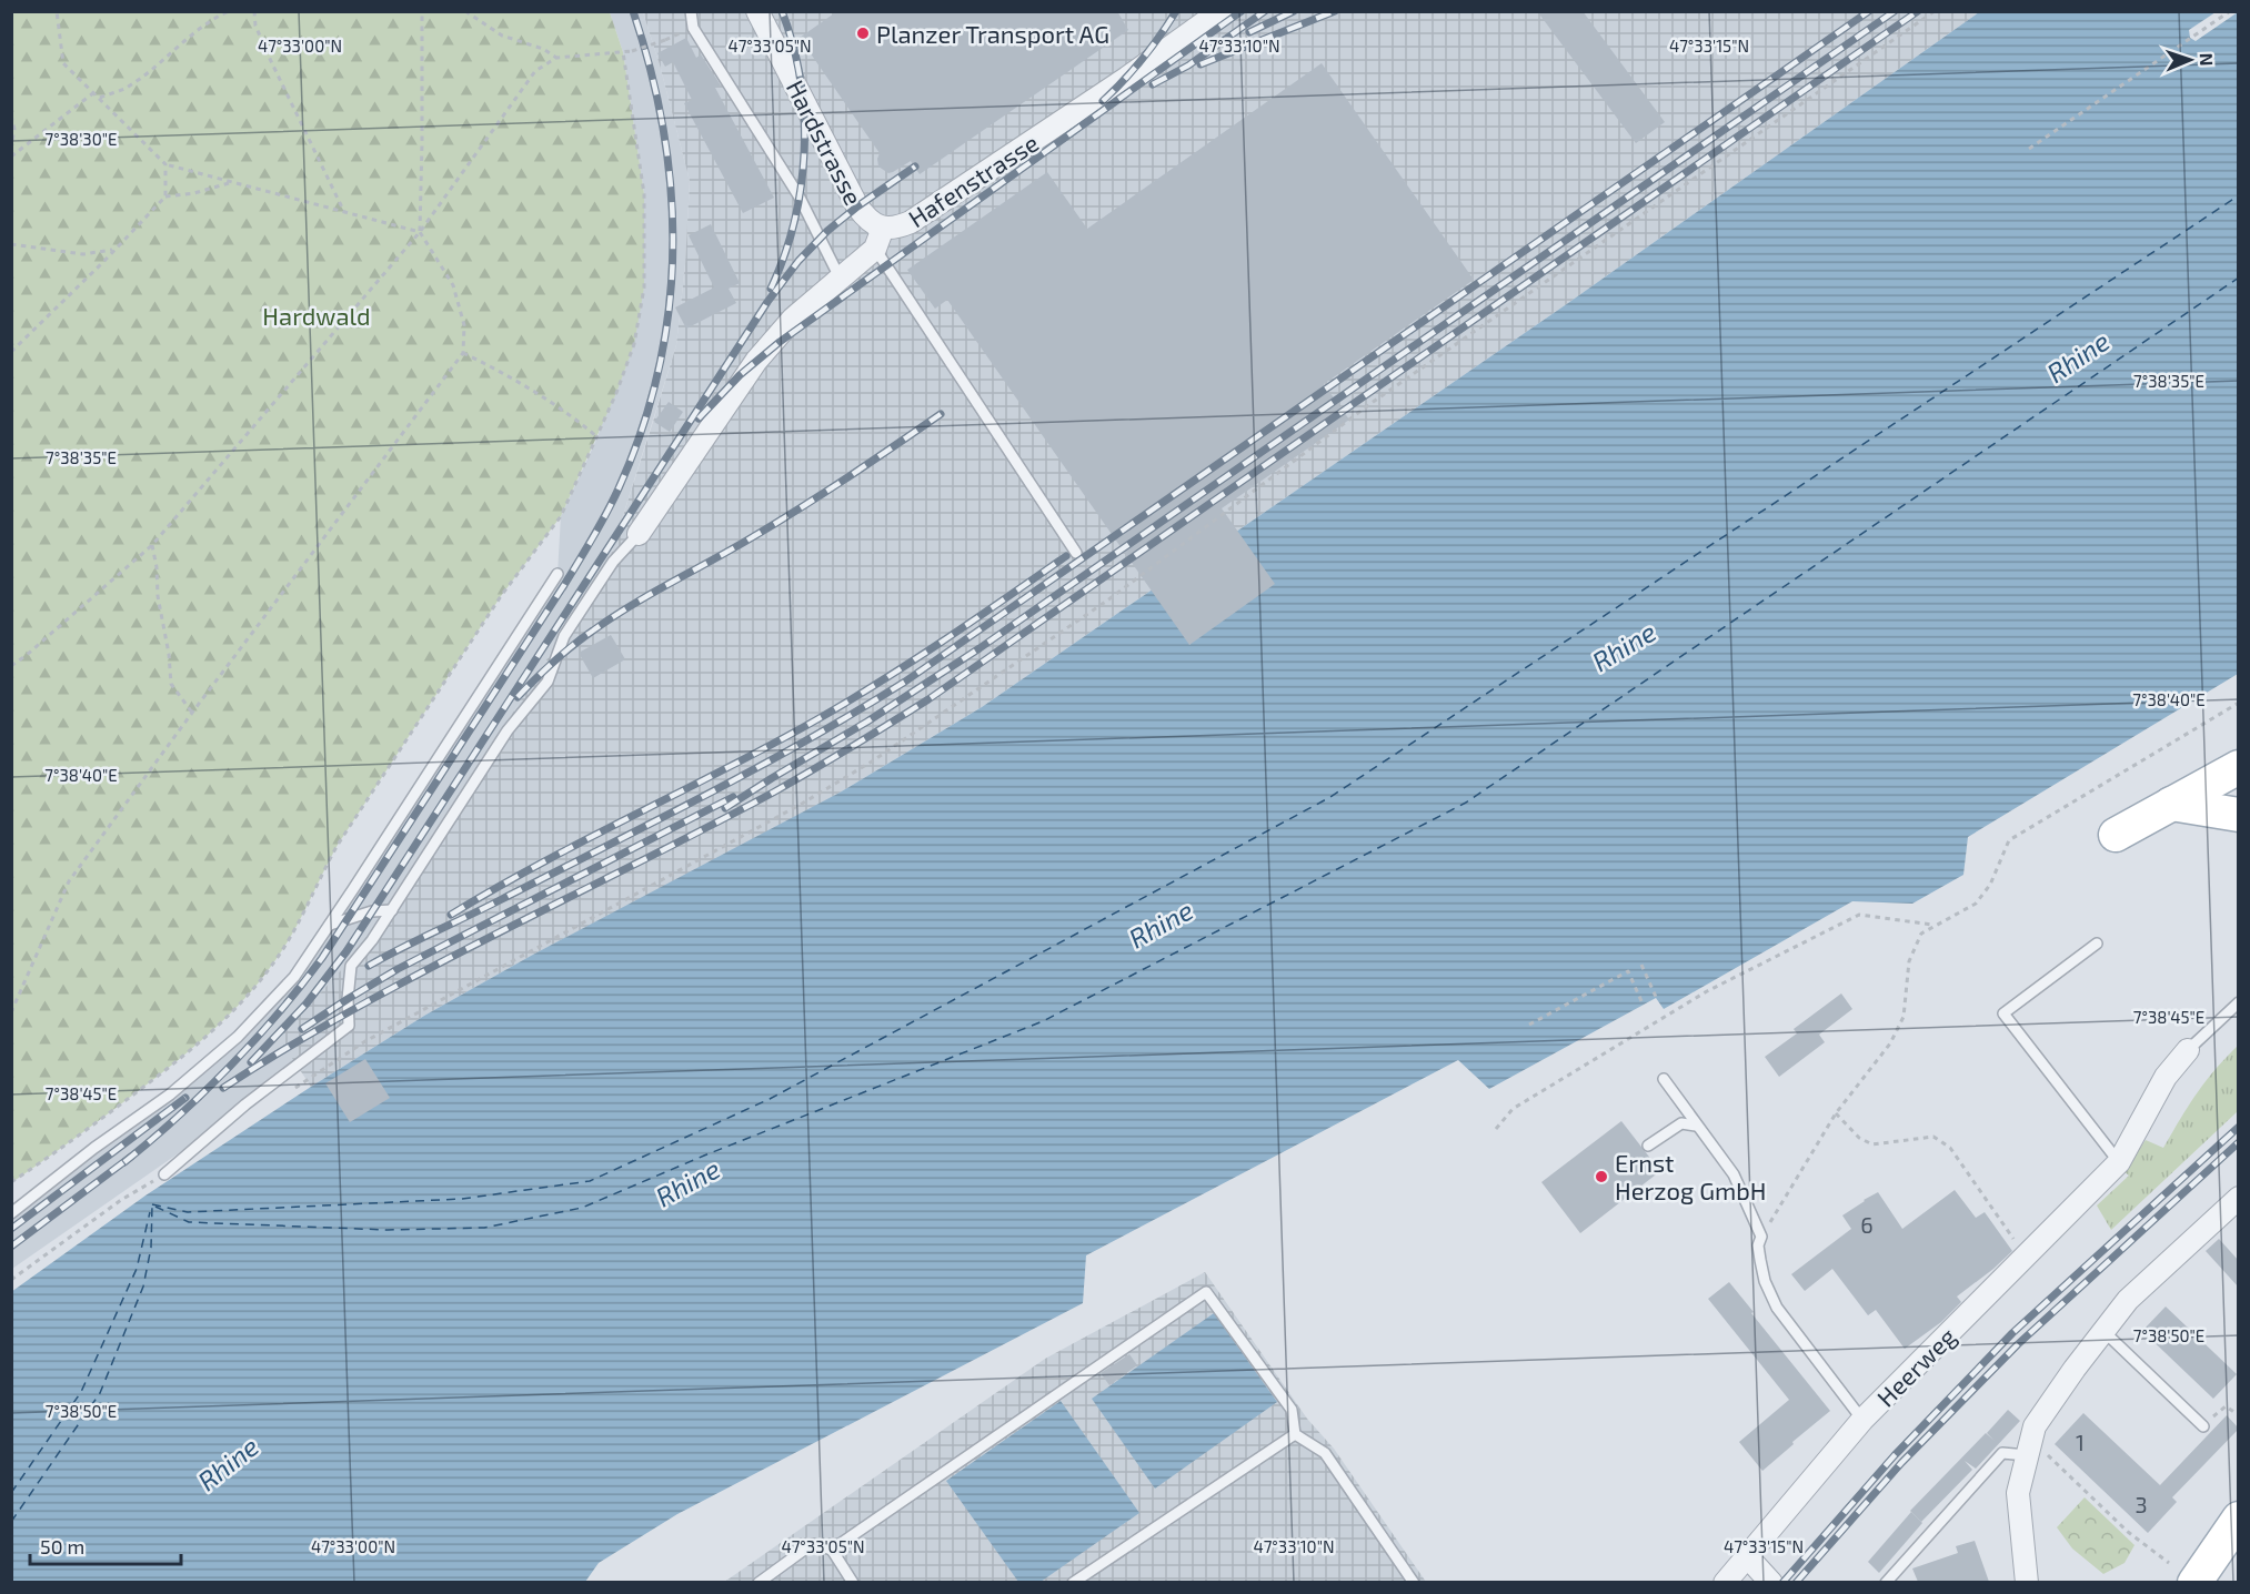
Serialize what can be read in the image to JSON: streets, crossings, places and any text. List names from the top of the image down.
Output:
{
  "streets": {
    "street": ["Hardstrasse", "Hafenstrasse", "Heerweg"]
  },
  "crossings": [
    ["Hardstrasse", "Hafenstrasse"]
  ],
  "water": ["Rhine"],
  "parks": ["Hardwald"],
  "places": ["Planzer Transport AG", "Ernst Herzog GmbH"],
  "house_numbers": ["6", "1", "3"],
  "scale_bar": "50 m",
  "north": "right",
  "coordinates": [
    "47°33'00\"N",
    "47°33'05\"N",
    "47°33'10\"N",
    "47°33'15\"N",
    "7°38'30\"E",
    "7°38'35\"E",
    "7°38'40\"E",
    "7°38'45\"E",
    "7°38'50\"E"
  ]
}
